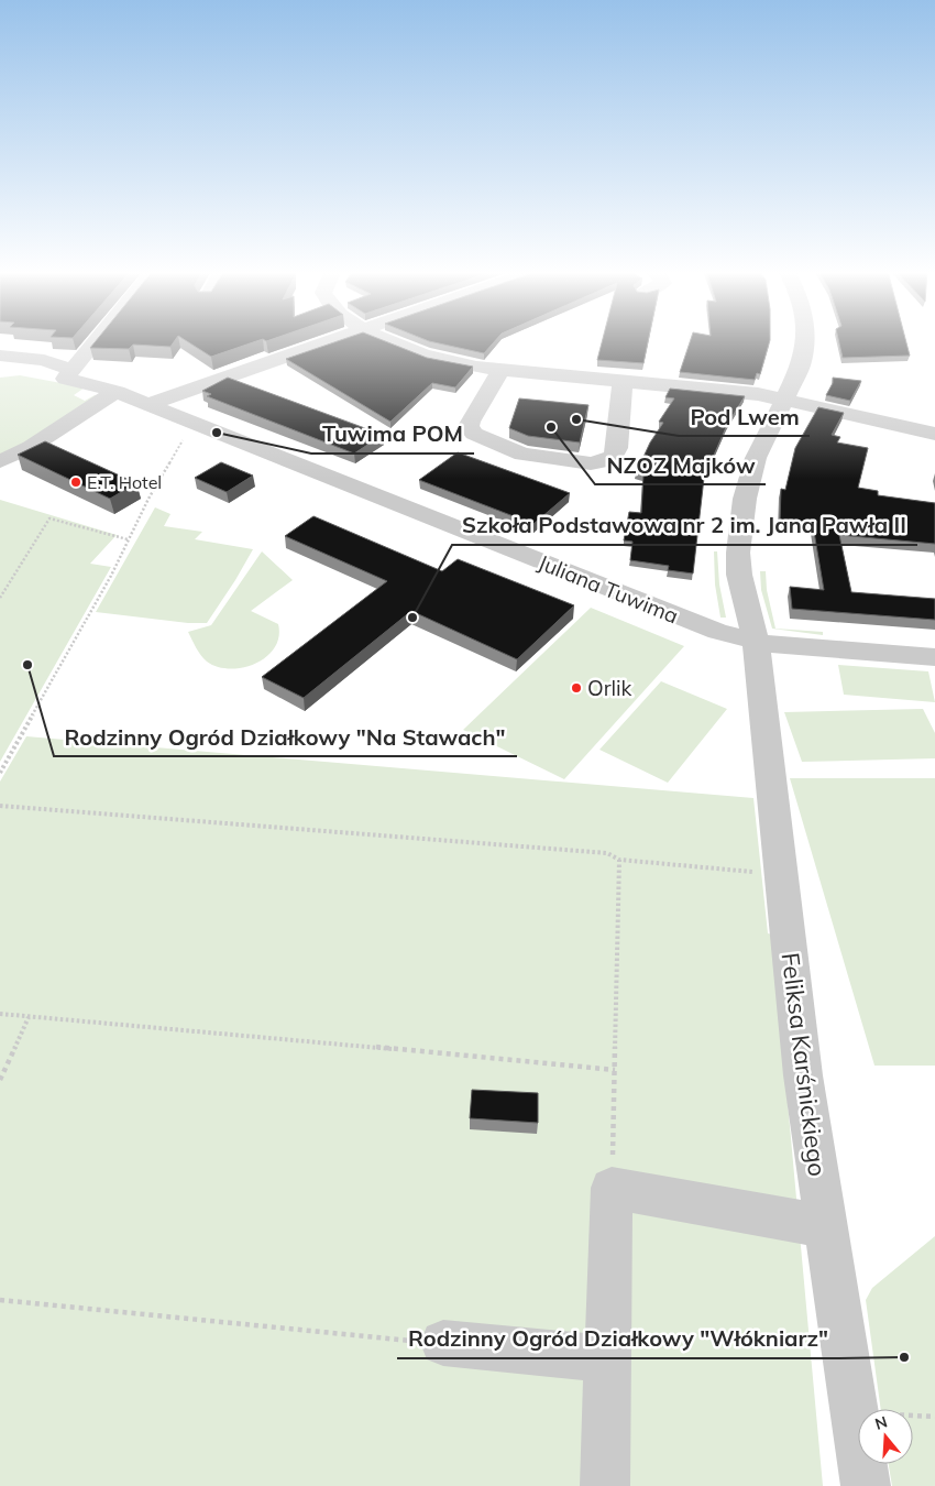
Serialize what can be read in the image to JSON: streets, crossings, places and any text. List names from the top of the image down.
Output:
{
  "streets": {
    "street": ["Juliana Tuwima", "Feliksa Karśnickiego"]
  },
  "crossings": [
    ["Juliana Tuwima", "Feliksa Karśnickiego"]
  ],
  "places": [
    "Pod Lwem",
    "NZOZ Majków",
    "Tuwima POM",
    "E.T. Hotel",
    "Szkoła Podstawowa nr 2 im. Jana Pawła II",
    "Rodzinny Ogród Działkowy \"Na Stawach\"",
    "Orlik",
    "Rodzinny Ogród Działkowy \"Włókniarz\""
  ],
  "north": "top"
}
